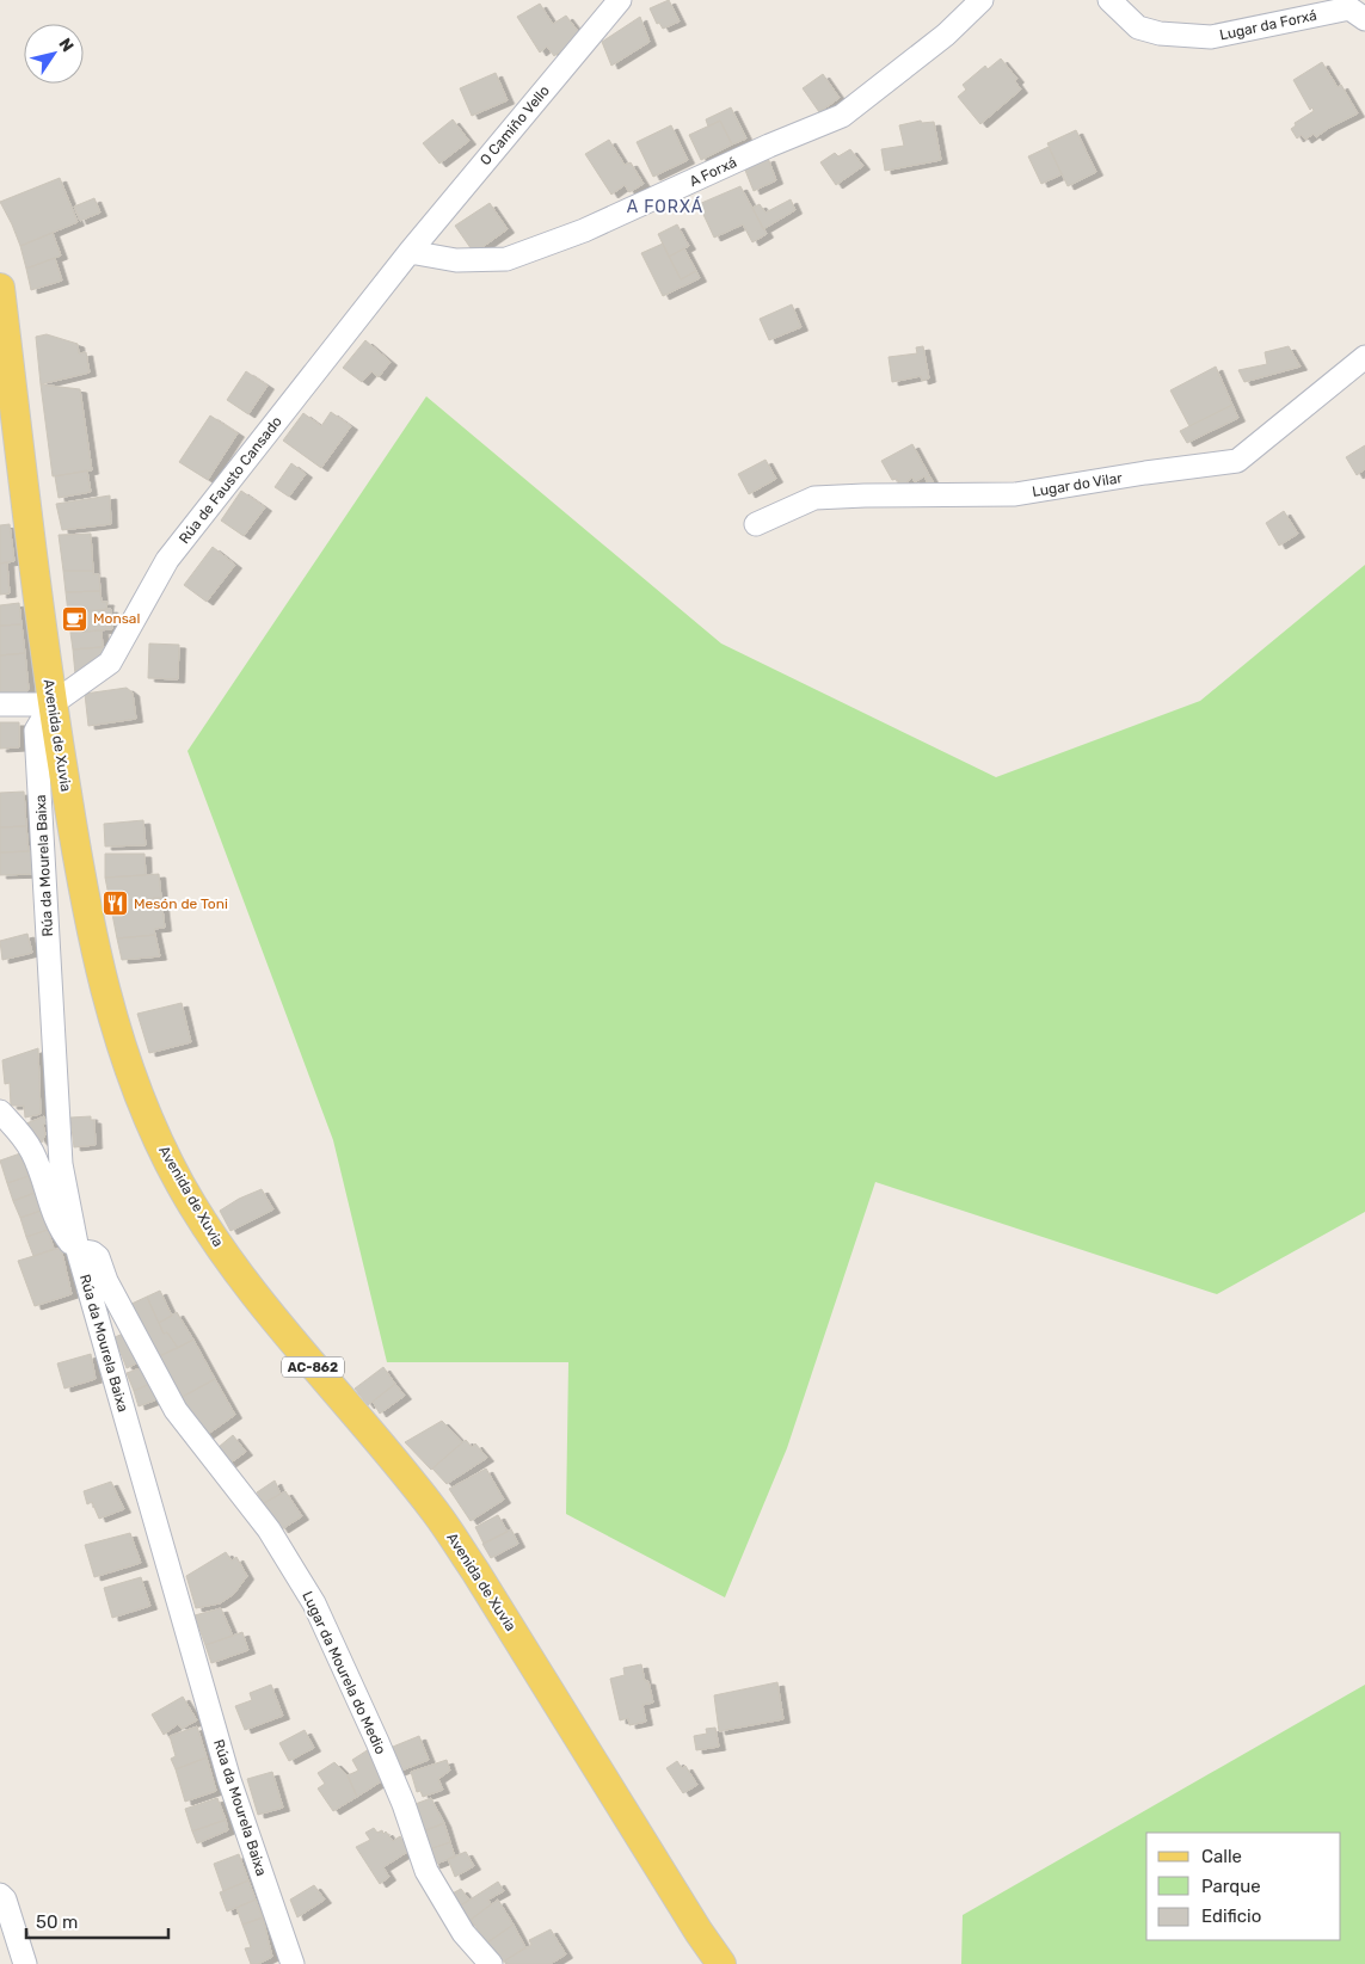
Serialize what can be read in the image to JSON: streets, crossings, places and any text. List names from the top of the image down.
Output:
{
  "streets": {
    "main road": ["Avenida de Xuvia", "AC-862"],
    "street": [
      "Lugar da Forxá",
      "O Camiño Vello",
      "A Forxá",
      "Rúa de Fausto Cansado",
      "Lugar do Vilar",
      "Rúa da Mourela Baixa",
      "Lugar da Mourela do Medio"
    ]
  },
  "crossings": [
    ["O Camiño Vello", "A Forxá"],
    ["O Camiño Vello", "Rúa de Fausto Cansado"],
    ["A Forxá", "Rúa de Fausto Cansado"],
    ["Rúa de Fausto Cansado", "Avenida de Xuvia"],
    ["Rúa de Fausto Cansado", "Rúa da Mourela Baixa"],
    ["Avenida de Xuvia", "Rúa da Mourela Baixa"],
    ["Rúa da Mourela Baixa", "Lugar da Mourela do Medio"]
  ],
  "districts": ["A FORXÁ"],
  "places": {
    "cafe": ["Monsal"],
    "restaurant": ["Mesón de Toni"]
  },
  "legend": ["Calle", "Parque", "Edificio"],
  "scale_bar": "50 m",
  "north": "top right"
}
